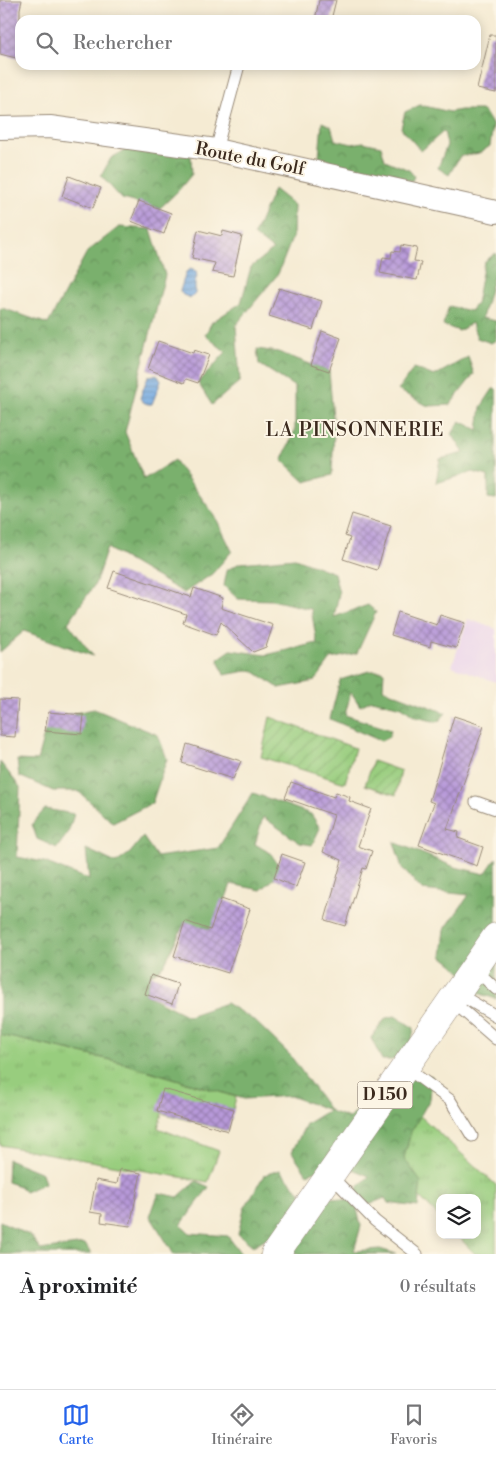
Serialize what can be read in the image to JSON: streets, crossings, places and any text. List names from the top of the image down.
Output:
{
  "streets": {
    "main road": ["D 150"],
    "street": ["Route du Golf"]
  },
  "districts": ["LA PINSONNERIE"],
  "page": {
    "search": "Rechercher",
    "heading": ["À proximité", "0 résultats"],
    "nav": ["Carte", "Itinéraire", "Favoris"]
  }
}
